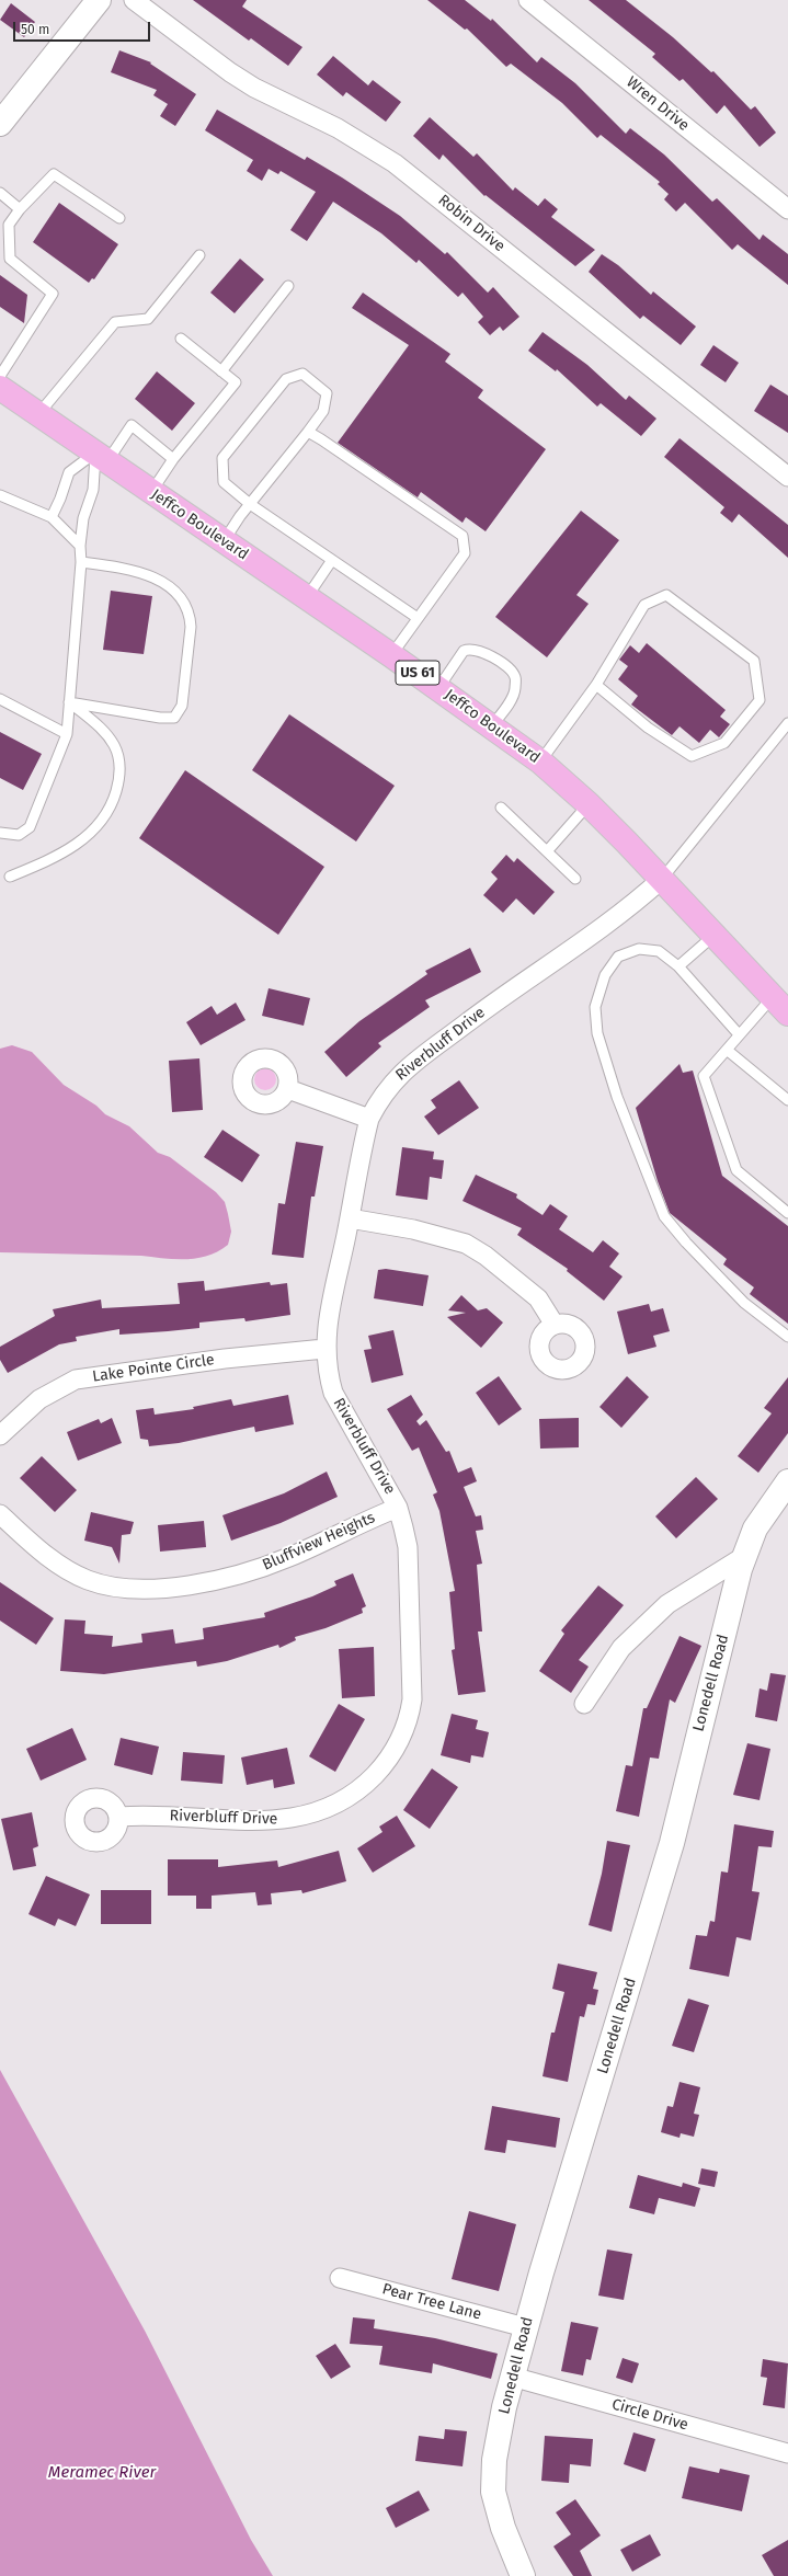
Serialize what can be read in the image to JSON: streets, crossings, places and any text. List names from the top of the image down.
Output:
{
  "streets": {
    "main road": ["Jeffco Boulevard", "US 61"],
    "street": [
      "Wren Drive",
      "Robin Drive",
      "Riverbluff Drive",
      "Lake Pointe Circle",
      "Bluffview Heights",
      "Lonedell Road",
      "Pear Tree Lane",
      "Circle Drive"
    ]
  },
  "crossings": [
    ["Jeffco Boulevard", "Riverbluff Drive"],
    ["Riverbluff Drive", "Lake Pointe Circle"],
    ["Riverbluff Drive", "Bluffview Heights"],
    ["Lonedell Road", "Pear Tree Lane"],
    ["Lonedell Road", "Circle Drive"]
  ],
  "water": ["Meramec River"],
  "scale_bar": "50 m"
}
